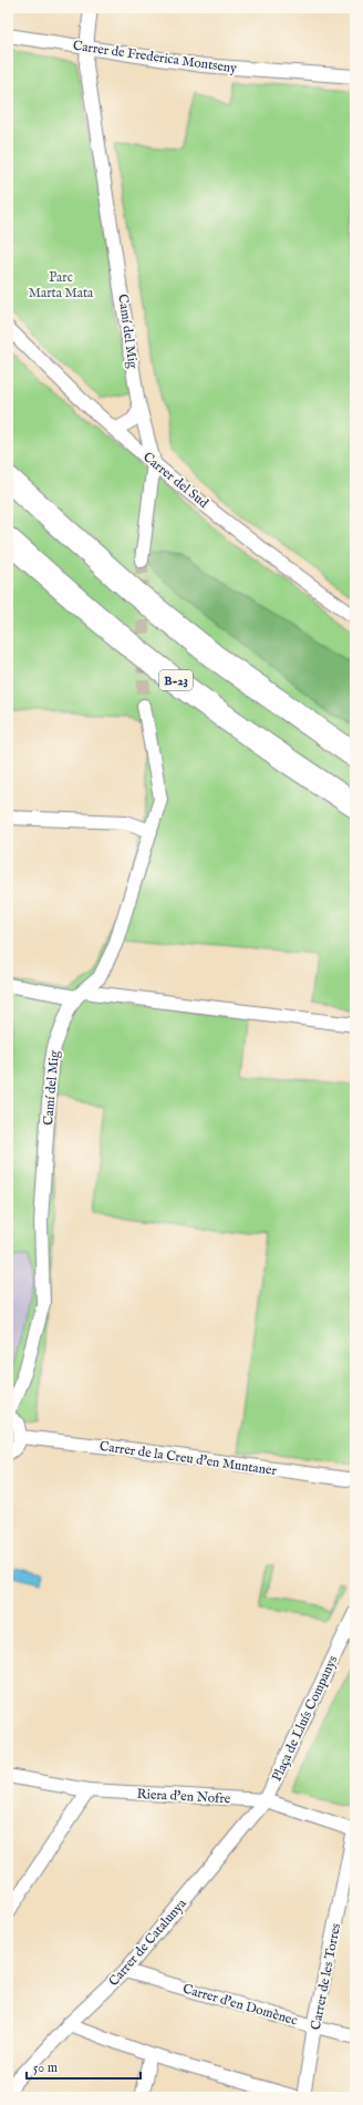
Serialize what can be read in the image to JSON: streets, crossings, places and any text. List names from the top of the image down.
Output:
{
  "streets": {
    "highway": ["B-23"],
    "street": [
      "Carrer de Frederica Montseny",
      "Camí del Mig",
      "Carrer del Sud",
      "Carrer de la Creu d'en Muntaner",
      "Plaça de Lluís Companys",
      "Riera d'en Nofre",
      "Carrer de Catalunya",
      "Carrer de les Torres",
      "Carrer d'en Domènec"
    ]
  },
  "crossings": [
    ["Carrer de Frederica Montseny", "Camí del Mig"],
    ["Camí del Mig", "Carrer del Sud"],
    ["Plaça de Lluís Companys", "Riera d'en Nofre"],
    ["Plaça de Lluís Companys", "Carrer de Catalunya"],
    ["Riera d'en Nofre", "Carrer de Catalunya"],
    ["Riera d'en Nofre", "Carrer de les Torres"],
    ["Carrer de Catalunya", "Carrer d'en Domènec"],
    ["Carrer de les Torres", "Carrer d'en Domènec"]
  ],
  "parks": ["Parc Marta Mata"],
  "scale_bar": "50 m"
}
